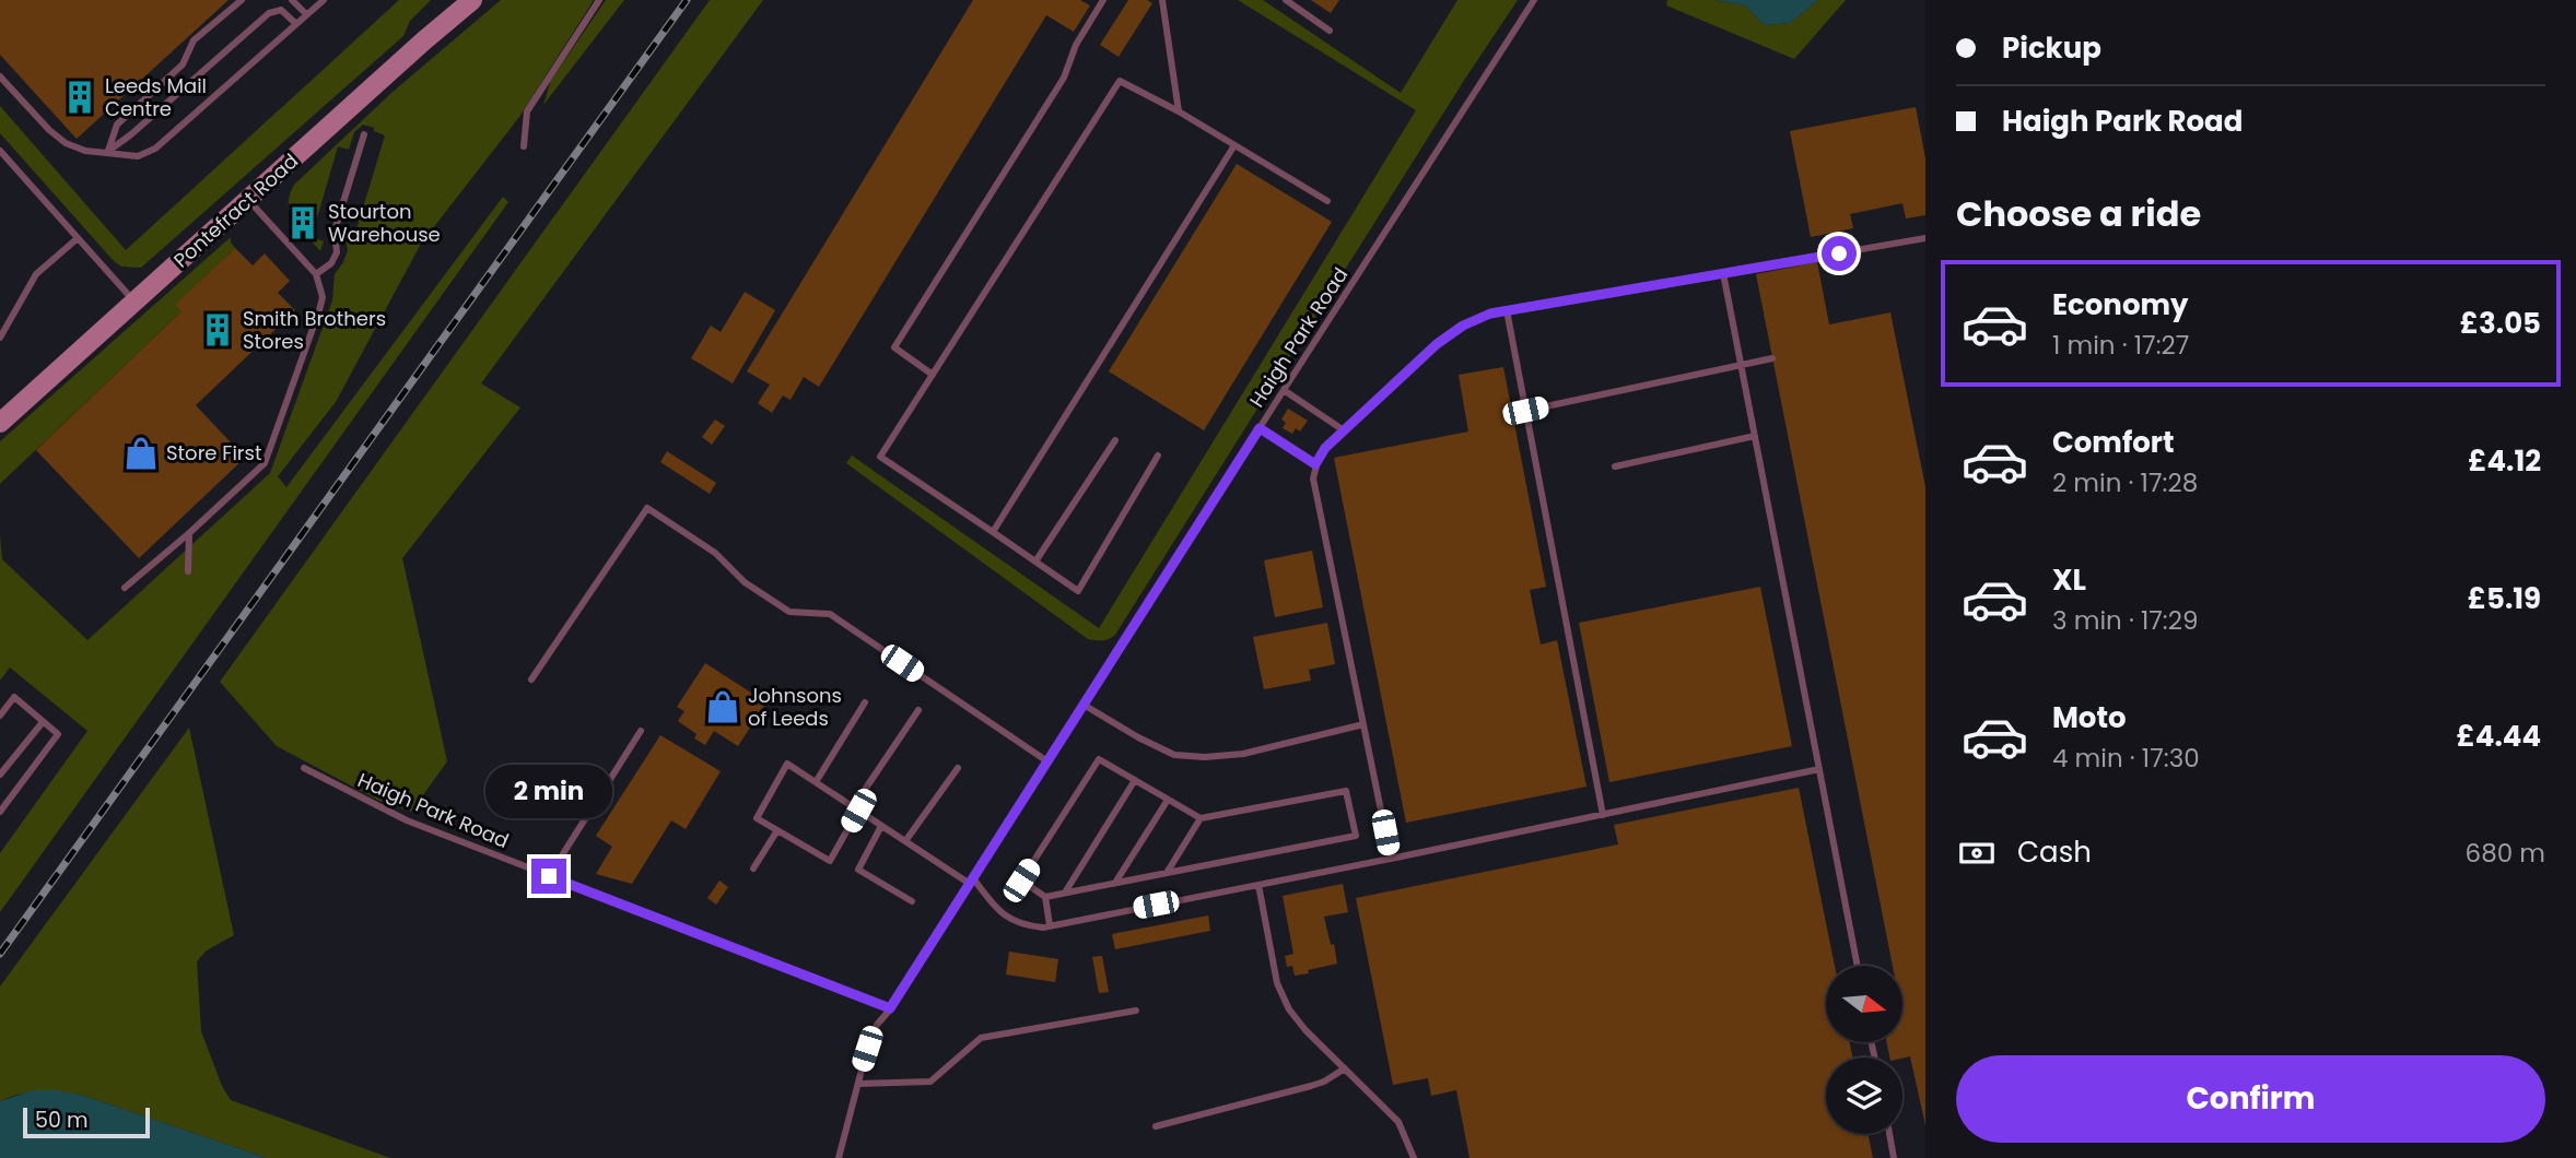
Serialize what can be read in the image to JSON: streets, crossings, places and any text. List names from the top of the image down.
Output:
{
  "streets": {
    "main road": ["Pontefract Road"],
    "lane": ["Haigh Park Road"]
  },
  "places": {
    "building": ["Leeds Mail Centre", "Stourton Warehouse", "Smith Brothers Stores"],
    "shop": ["Store First", "Johnsons of Leeds"]
  },
  "scale_bar": "50 m",
  "north": "right",
  "page": {
    "banner": ["Pickup", "Haigh Park Road"],
    "heading": "Choose a ride",
    "list": [
      {
        "name": "Economy",
        "note": "1 min · 17:27",
        "value": "£3.05"
      },
      {
        "name": "Comfort",
        "note": "2 min · 17:28",
        "value": "£4.12"
      },
      {
        "name": "XL",
        "note": "3 min · 17:29",
        "value": "£5.19"
      },
      {
        "name": "Moto",
        "note": "4 min · 17:30",
        "value": "£4.44"
      }
    ],
    "bubble": "2 min",
    "pay": ["Cash", "680 m"],
    "buttons": "Confirm",
    "scale": "50 m"
  }
}
